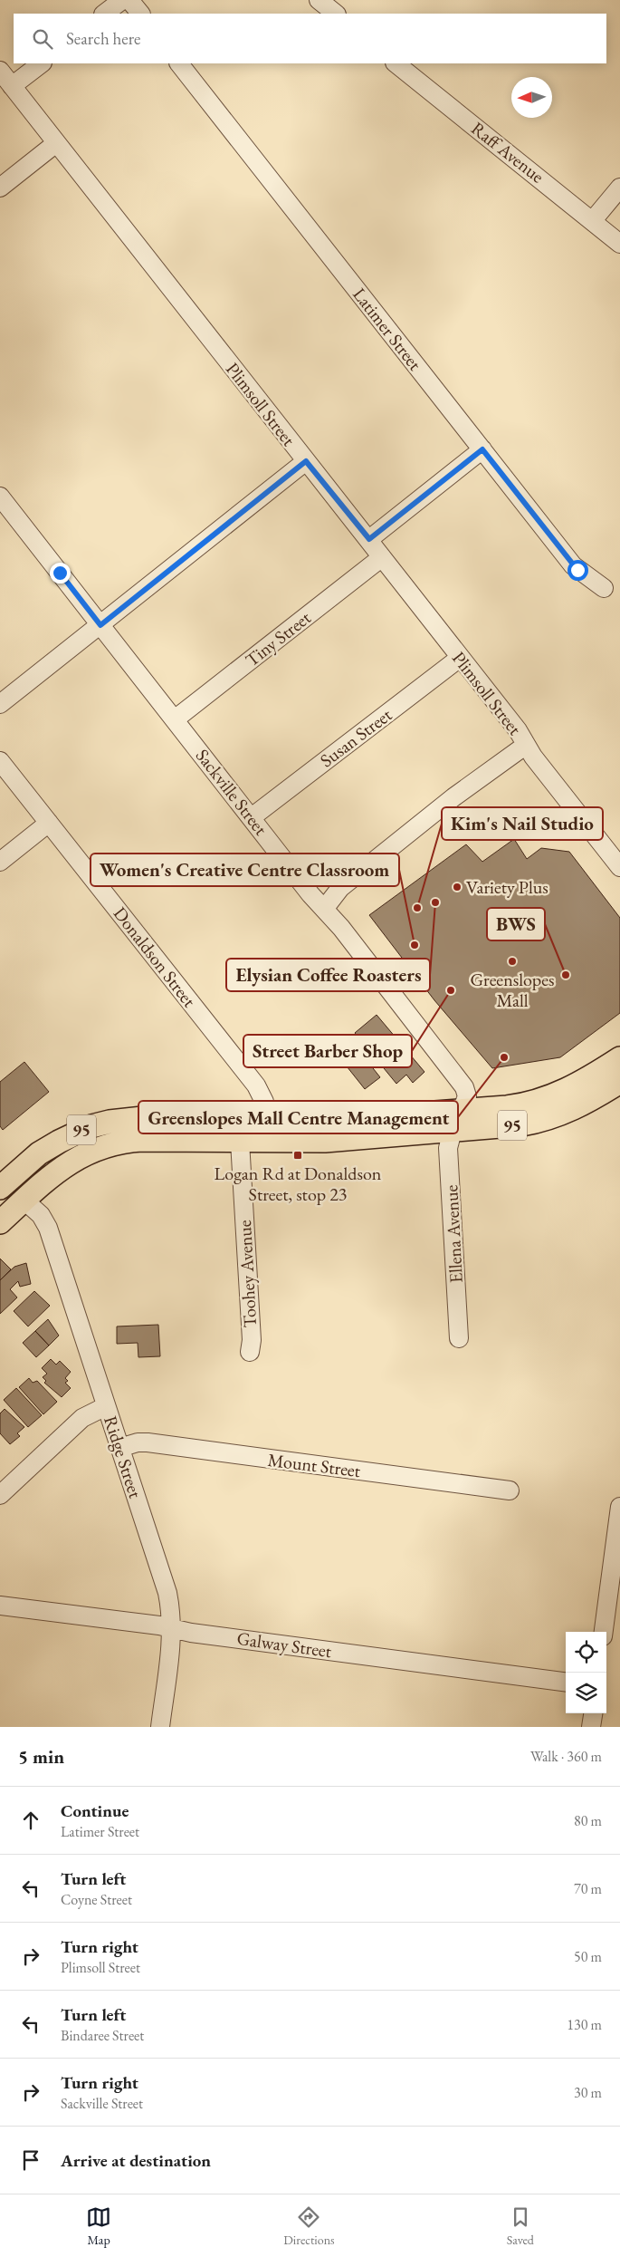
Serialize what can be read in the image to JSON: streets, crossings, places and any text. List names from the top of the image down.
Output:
{
  "streets": {
    "main road": ["95"],
    "street": [
      "Raff Avenue",
      "Latimer Street",
      "Plimsoll Street",
      "Tiny Street",
      "Susan Street",
      "Sackville Street",
      "Donaldson Street",
      "Ellena Avenue",
      "Toohey Avenue",
      "Ridge Street",
      "Mount Street",
      "Galway Street"
    ]
  },
  "crossings": [
    ["Plimsoll Street", "Tiny Street"],
    ["Plimsoll Street", "Susan Street"],
    ["Tiny Street", "Sackville Street"],
    ["Susan Street", "Sackville Street"],
    ["Sackville Street", "95"],
    ["Sackville Street", "Ellena Avenue"],
    ["Donaldson Street", "95"],
    ["95", "Ellena Avenue"],
    ["95", "Toohey Avenue"],
    ["95", "Ridge Street"],
    ["Ridge Street", "Mount Street"],
    ["Ridge Street", "Galway Street"]
  ],
  "places": {
    "other": [
      "Variety Plus",
      "Elysian Coffee Roasters",
      "Kim's Nail Studio",
      "Women's Creative Centre Classroom",
      "Greenslopes Mall",
      "BWS",
      "Street Barber Shop",
      "Greenslopes Mall Centre Management"
    ],
    "transit": ["Logan Rd at Donaldson Street, stop 23"]
  },
  "north": "left",
  "page": {
    "search": "Search here",
    "heading": ["5 min", "Walk · 360 m"],
    "list": [
      ["Continue", "Latimer Street", "80 m"],
      ["Turn left", "Coyne Street", "70 m"],
      ["Turn right", "Plimsoll Street", "50 m"],
      ["Turn left", "Bindaree Street", "130 m"],
      ["Turn right", "Sackville Street", "30 m"],
      "Arrive at destination"
    ],
    "nav": ["Map", "Directions", "Saved"]
  }
}
